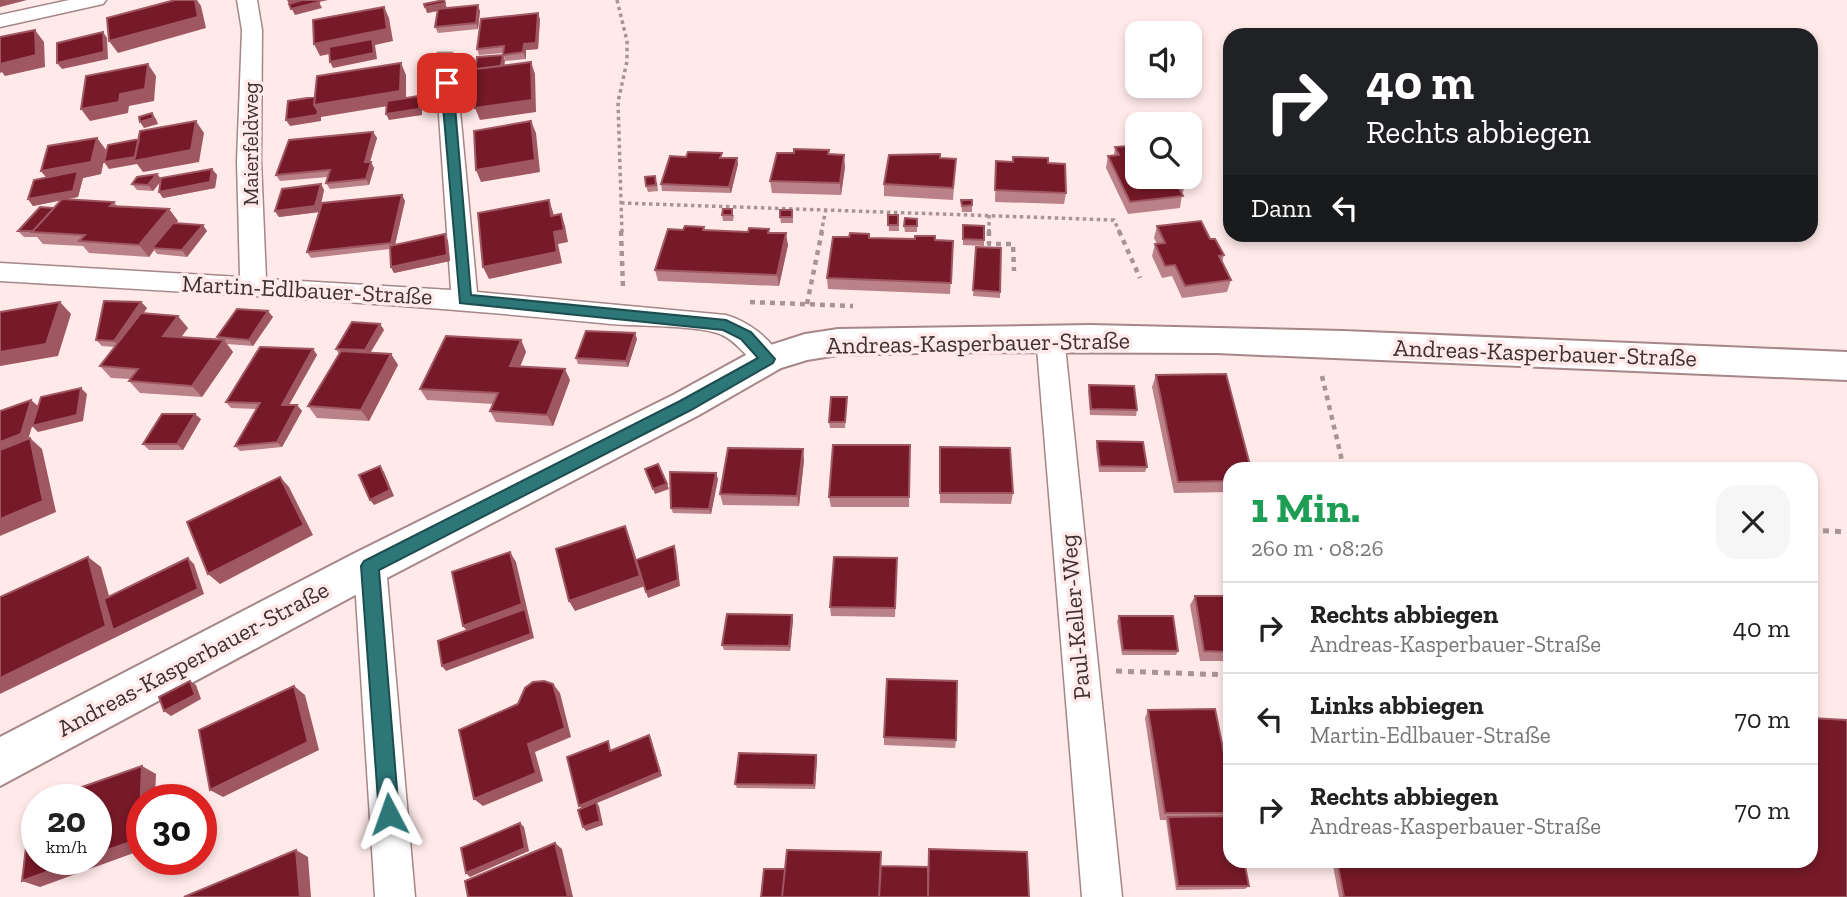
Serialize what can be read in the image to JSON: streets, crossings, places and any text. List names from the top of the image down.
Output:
{
  "streets": {
    "street": [
      "Maierfeldweg",
      "Martin-Edlbauer-Straße",
      "Andreas-Kasperbauer-Straße",
      "Paul-Keller-Weg"
    ]
  },
  "crossings": [
    ["Maierfeldweg", "Martin-Edlbauer-Straße"],
    ["Martin-Edlbauer-Straße", "Andreas-Kasperbauer-Straße"],
    ["Andreas-Kasperbauer-Straße", "Paul-Keller-Weg"]
  ],
  "page": {
    "turn": ["40 m", "Rechts abbiegen"],
    "then": "Dann",
    "heading": ["1 Min.", "260 m · 08:26"],
    "list": [
      {
        "name": "Rechts abbiegen",
        "note": "Andreas-Kasperbauer-Straße",
        "value": "40 m"
      },
      {
        "name": "Links abbiegen",
        "note": "Martin-Edlbauer-Straße",
        "value": "70 m"
      },
      {
        "name": "Rechts abbiegen",
        "note": "Andreas-Kasperbauer-Straße",
        "value": "70 m"
      }
    ],
    "speed": "20 km/h",
    "limit": "30"
  }
}
